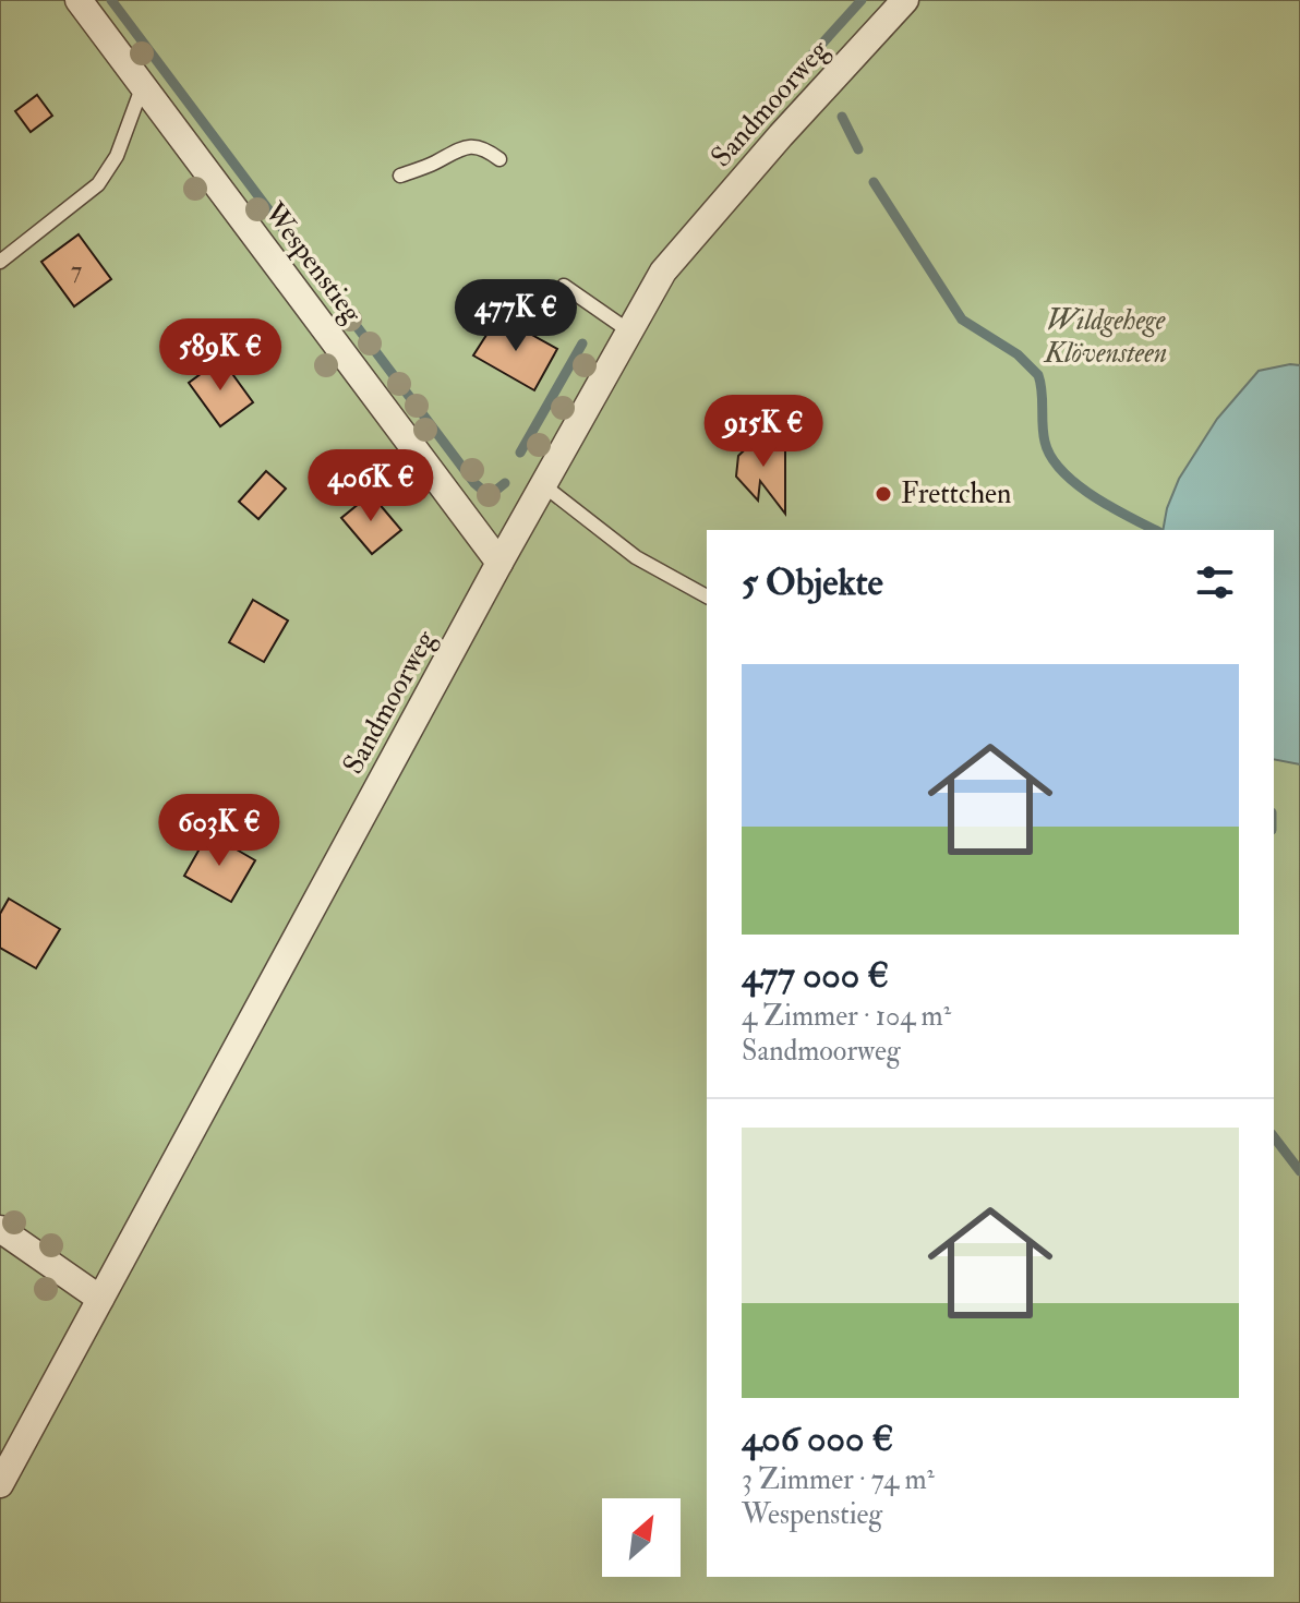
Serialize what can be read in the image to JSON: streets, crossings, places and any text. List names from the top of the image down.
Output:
{
  "streets": {
    "street": ["Sandmoorweg", "Wespenstieg"]
  },
  "crossings": [
    ["Sandmoorweg", "Wespenstieg"]
  ],
  "parks": ["Wildgehege Klövensteen"],
  "places": ["Frettchen"],
  "house_numbers": ["7"],
  "north": "top right",
  "page": {
    "price": [
      "477K €",
      "589K €",
      "915K €",
      "406K €",
      "603K €"
    ],
    "heading": "5 Objekte",
    "list": [
      {
        "name": "477 000 €",
        "note": "4 Zimmer · 104 m² · Sandmoorweg"
      },
      {
        "name": "406 000 €",
        "note": "3 Zimmer · 74 m² · Wespenstieg"
      }
    ]
  }
}
